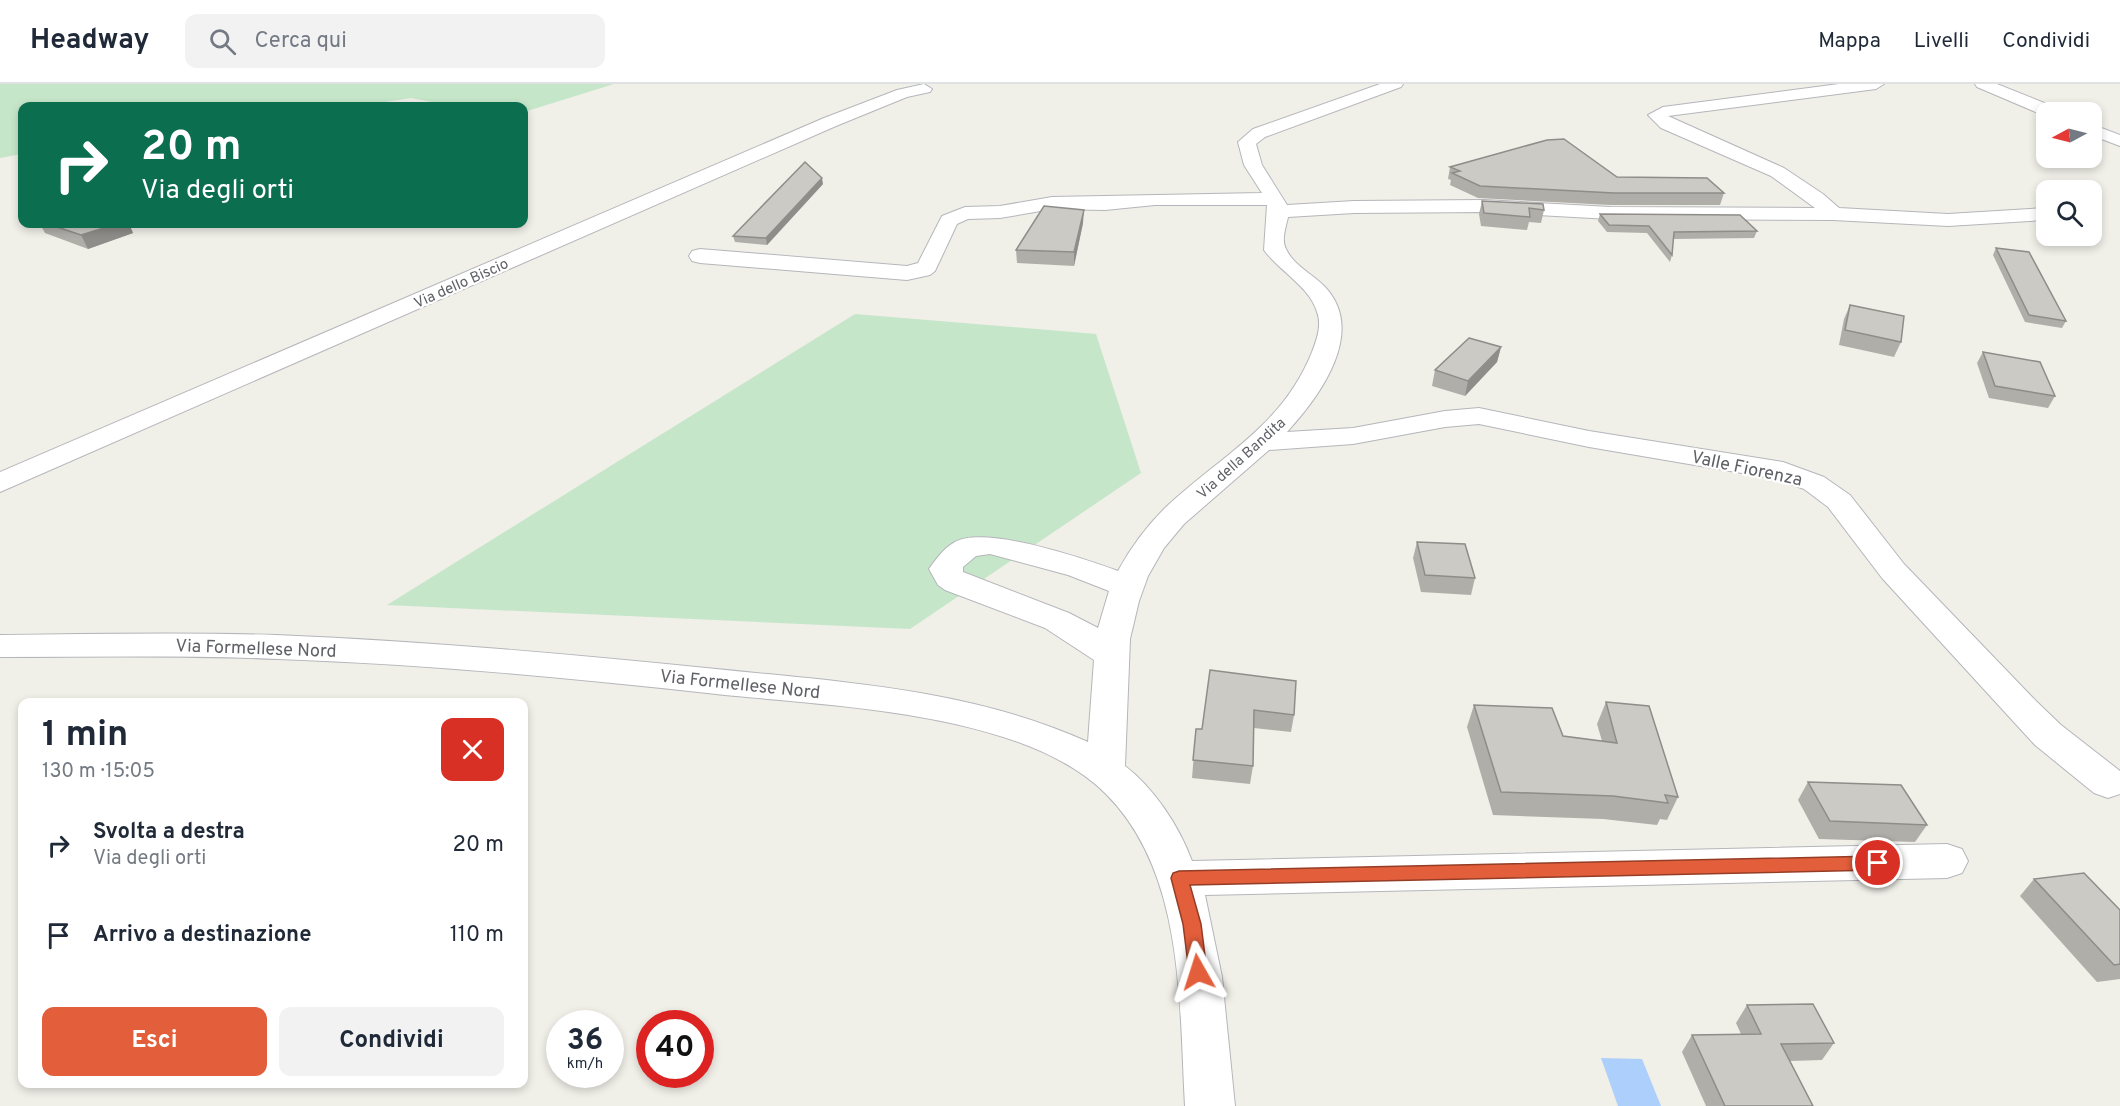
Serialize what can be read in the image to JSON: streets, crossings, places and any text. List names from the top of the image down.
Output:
{
  "streets": {
    "street": [
      "Via dello Biscio",
      "Via della Bandita",
      "Valle Fiorenza",
      "Via Formellese Nord"
    ]
  },
  "crossings": [
    ["Via della Bandita", "Valle Fiorenza"],
    ["Via della Bandita", "Via Formellese Nord"]
  ],
  "north": "left",
  "page": {
    "header": "Headway",
    "search": "Cerca qui",
    "nav": ["Mappa", "Livelli", "Condividi"],
    "turn": ["20 m", "Via degli orti"],
    "heading": ["1 min", "130 m · 15:05"],
    "list": [
      {
        "name": "Svolta a destra",
        "note": "Via degli orti",
        "value": "20 m"
      },
      {
        "name": "Arrivo a destinazione",
        "value": "110 m"
      }
    ],
    "buttons": ["Esci", "Condividi"],
    "speed": "36 km/h",
    "limit": "40"
  }
}
